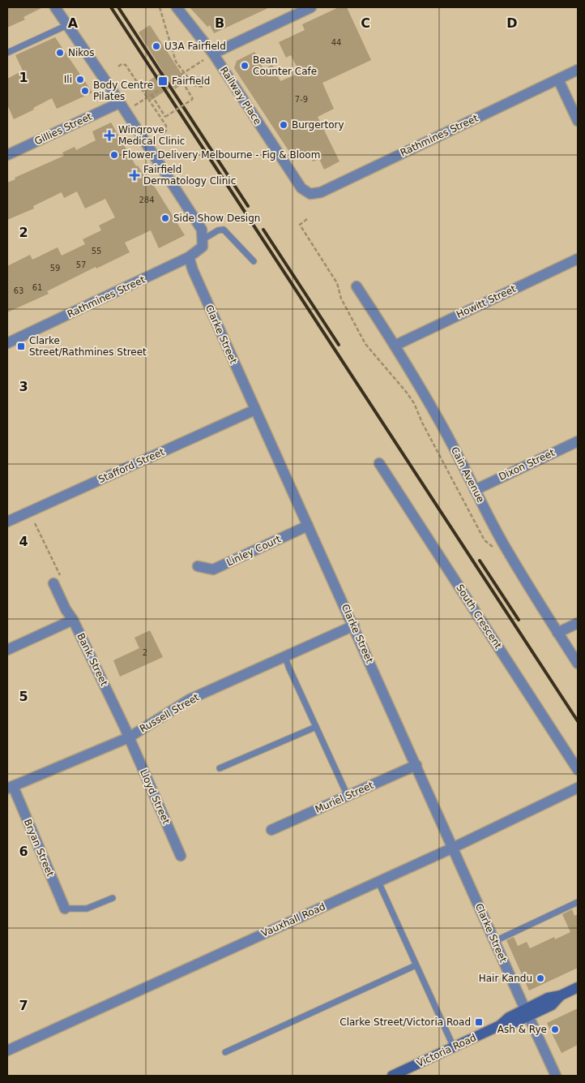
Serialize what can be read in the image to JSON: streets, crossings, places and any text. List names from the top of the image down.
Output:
{
  "streets": {
    "street": [
      "Railway Place",
      "Gillies Street",
      "Rathmines Street",
      "Howitt Street",
      "Clarke Street",
      "Dixon Street",
      "Stafford Street",
      "Cain Avenue",
      "Linley Court",
      "South Crescent",
      "Bank Street",
      "Russell Street",
      "Lloyd Street",
      "Muriel Street",
      "Bryan Street",
      "Vauxhall Road",
      "Victoria Road"
    ]
  },
  "crossings": [
    ["Railway Place", "Rathmines Street"],
    ["Rathmines Street", "Clarke Street"],
    ["Howitt Street", "Cain Avenue"],
    ["Clarke Street", "Stafford Street"],
    ["Clarke Street", "Linley Court"],
    ["Clarke Street", "Russell Street"],
    ["Clarke Street", "Muriel Street"],
    ["Clarke Street", "Vauxhall Road"],
    ["Clarke Street", "Victoria Road"],
    ["Dixon Street", "Cain Avenue"],
    ["Bank Street", "Russell Street"],
    ["Bank Street", "Lloyd Street"],
    ["Russell Street", "Lloyd Street"],
    ["Russell Street", "Bryan Street"]
  ],
  "places": {
    "other": [
      "U3A Fairfield",
      "Nikos",
      "Bean Counter Cafe",
      "Ili",
      "Body Centre Pilates",
      "Burgertory",
      "Flower Delivery Melbourne - Fig & Bloom",
      "Side Show Design",
      "Hair Kandu",
      "Ash & Rye"
    ],
    "transit": ["Fairfield", "Clarke Street/Rathmines Street", "Clarke Street/Victoria Road"],
    "health": ["Wingrove Medical Clinic", "Fairfield Dermatology Clinic"]
  },
  "house_numbers": [
    "44",
    "7-9",
    "284",
    "55",
    "57",
    "59",
    "61",
    "63",
    "2"
  ],
  "grid": {
    "columns": [
      "A",
      "B",
      "C",
      "D"
    ],
    "rows": [
      "1",
      "2",
      "3",
      "4",
      "5",
      "6",
      "7"
    ]
  }
}
